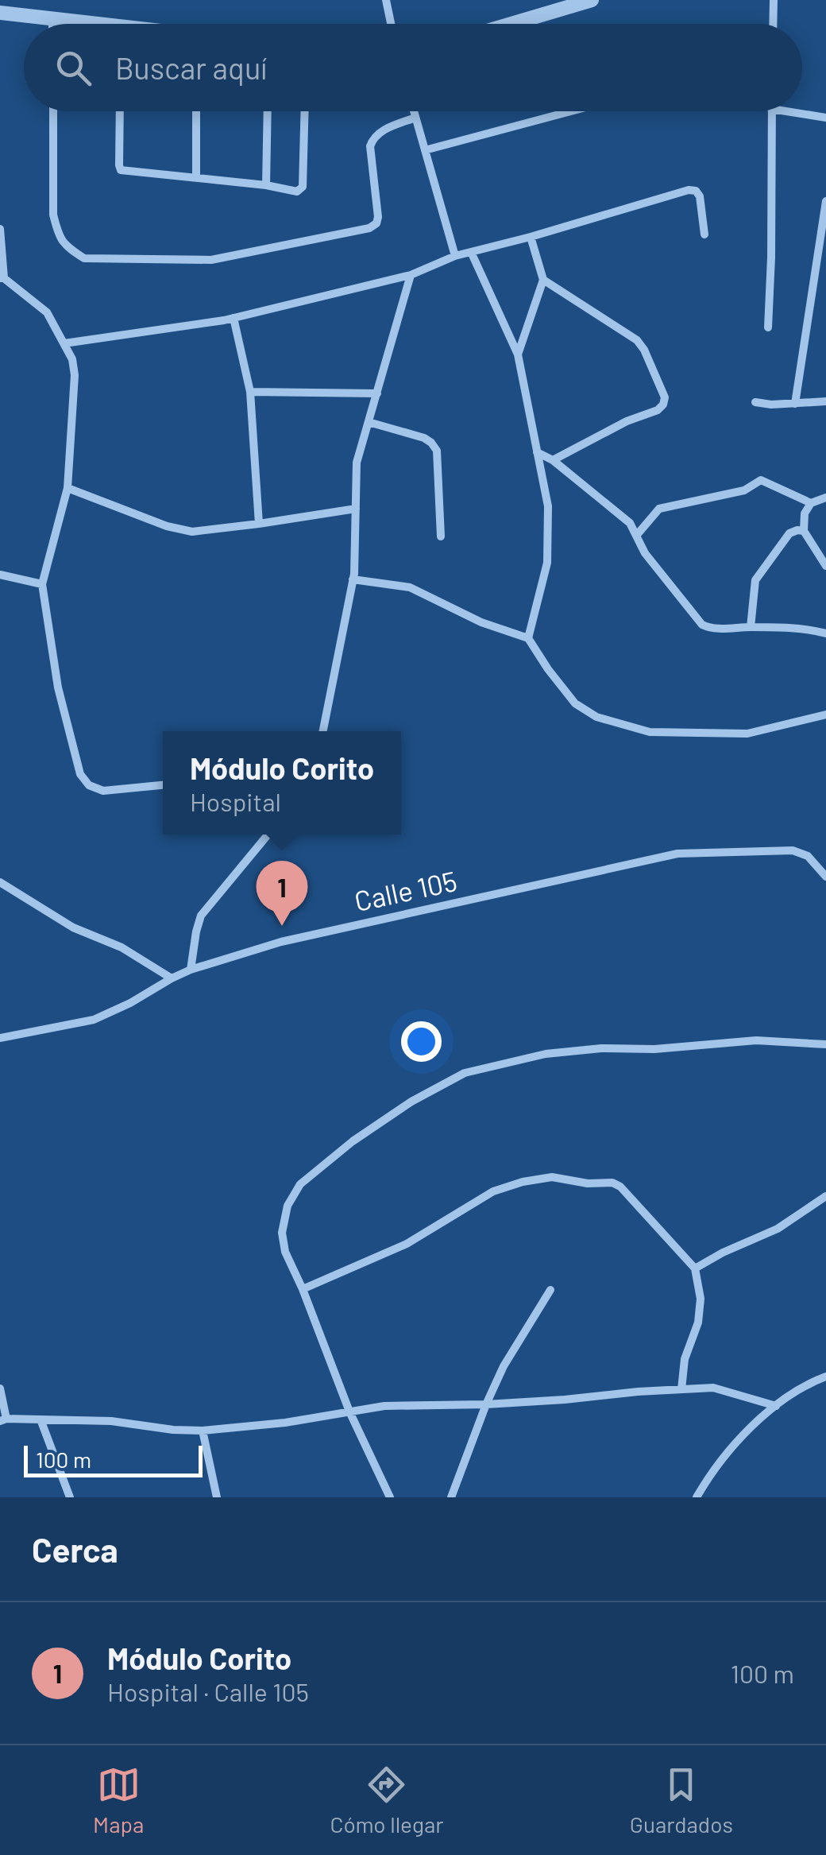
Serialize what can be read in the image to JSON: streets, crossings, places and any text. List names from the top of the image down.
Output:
{
  "streets": {
    "street": ["Calle 105"]
  },
  "scale_bar": "100 m",
  "page": {
    "search": "Buscar aquí",
    "popup": ["Módulo Corito", "Hospital"],
    "pins": "1",
    "scale": "100 m",
    "heading": "Cerca",
    "list": [
      {
        "mark": "1",
        "name": "Módulo Corito",
        "note": "Hospital · Calle 105",
        "value": "100 m"
      }
    ],
    "nav": ["Mapa", "Cómo llegar", "Guardados"]
  }
}
